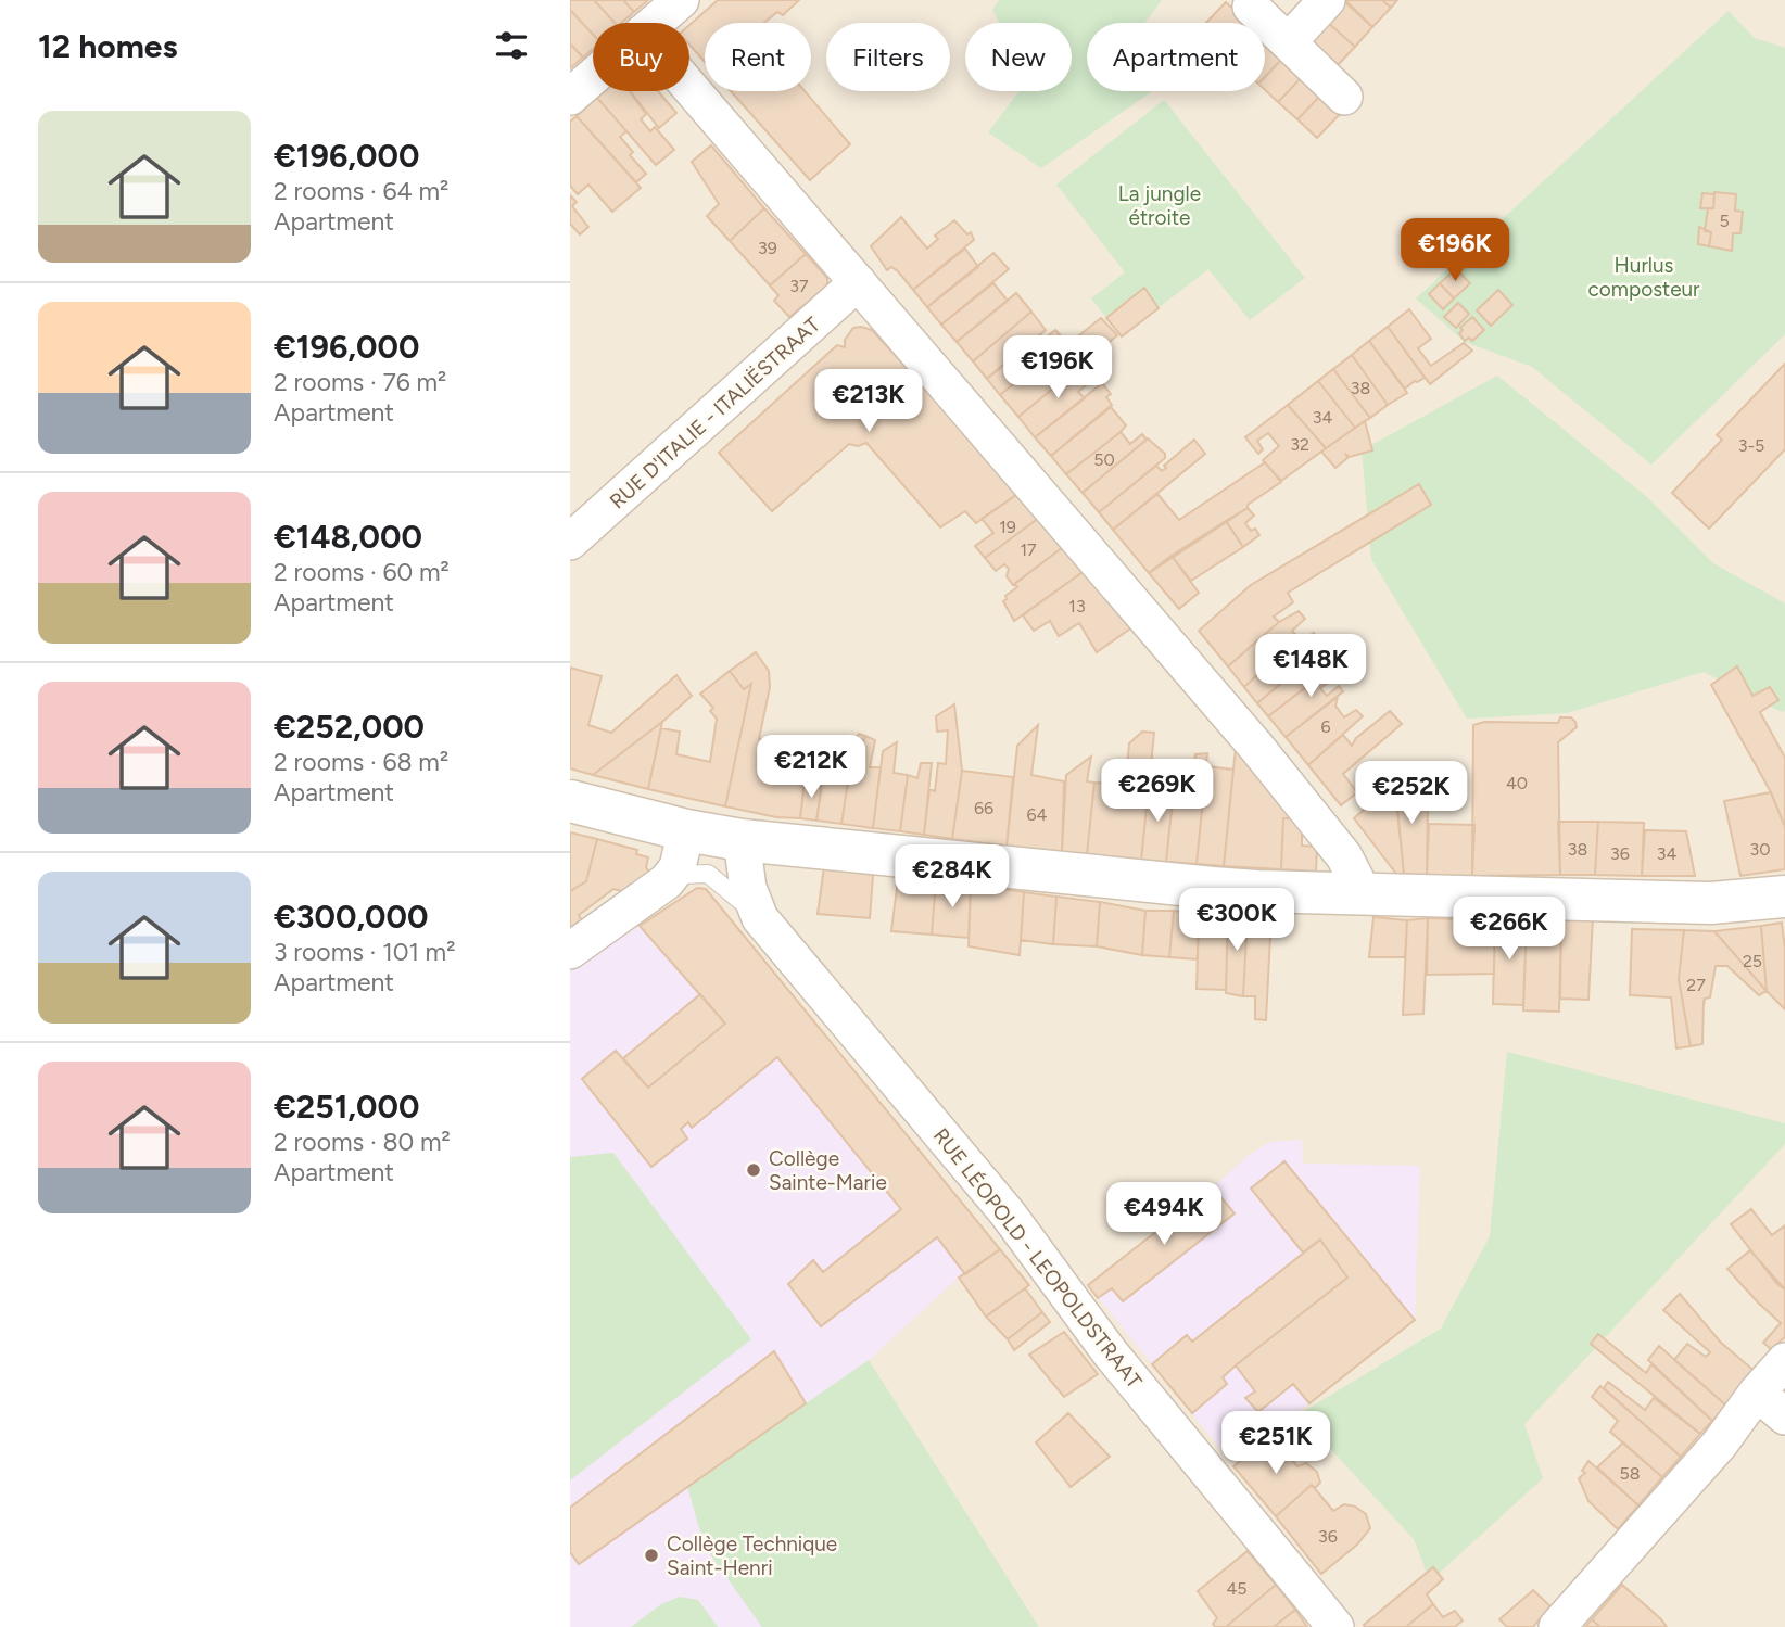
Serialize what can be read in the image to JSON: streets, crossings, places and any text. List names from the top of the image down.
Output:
{
  "streets": {
    "street": ["RUE D'ITALIE - ITALIËSTRAAT", "RUE LÉOPOLD - LEOPOLDSTRAAT"]
  },
  "parks": ["La jungle étroite", "Hurlus composteur"],
  "places": ["Collège Sainte-Marie", "Collège Technique Saint-Henri"],
  "house_numbers": [
    "5",
    "39",
    "37",
    "38",
    "34",
    "32",
    "3-5",
    "50",
    "19",
    "17",
    "13",
    "6",
    "40",
    "66",
    "64",
    "38",
    "30",
    "36",
    "34",
    "25",
    "27",
    "58",
    "36",
    "45"
  ],
  "page": {
    "heading": "12 homes",
    "chip": [
      "Buy",
      "Rent",
      "Filters",
      "New",
      "Apartment"
    ],
    "list": [
      {
        "name": "€196,000",
        "note": "2 rooms · 64 m² · Apartment"
      },
      {
        "name": "€196,000",
        "note": "2 rooms · 76 m² · Apartment"
      },
      {
        "name": "€148,000",
        "note": "2 rooms · 60 m² · Apartment"
      },
      {
        "name": "€252,000",
        "note": "2 rooms · 68 m² · Apartment"
      },
      {
        "name": "€300,000",
        "note": "3 rooms · 101 m² · Apartment"
      },
      {
        "name": "€251,000",
        "note": "2 rooms · 80 m² · Apartment"
      }
    ],
    "price": [
      "€196K",
      "€196K",
      "€213K",
      "€148K",
      "€212K",
      "€269K",
      "€252K",
      "€284K",
      "€300K",
      "€266K",
      "€494K",
      "€251K"
    ]
  }
}
